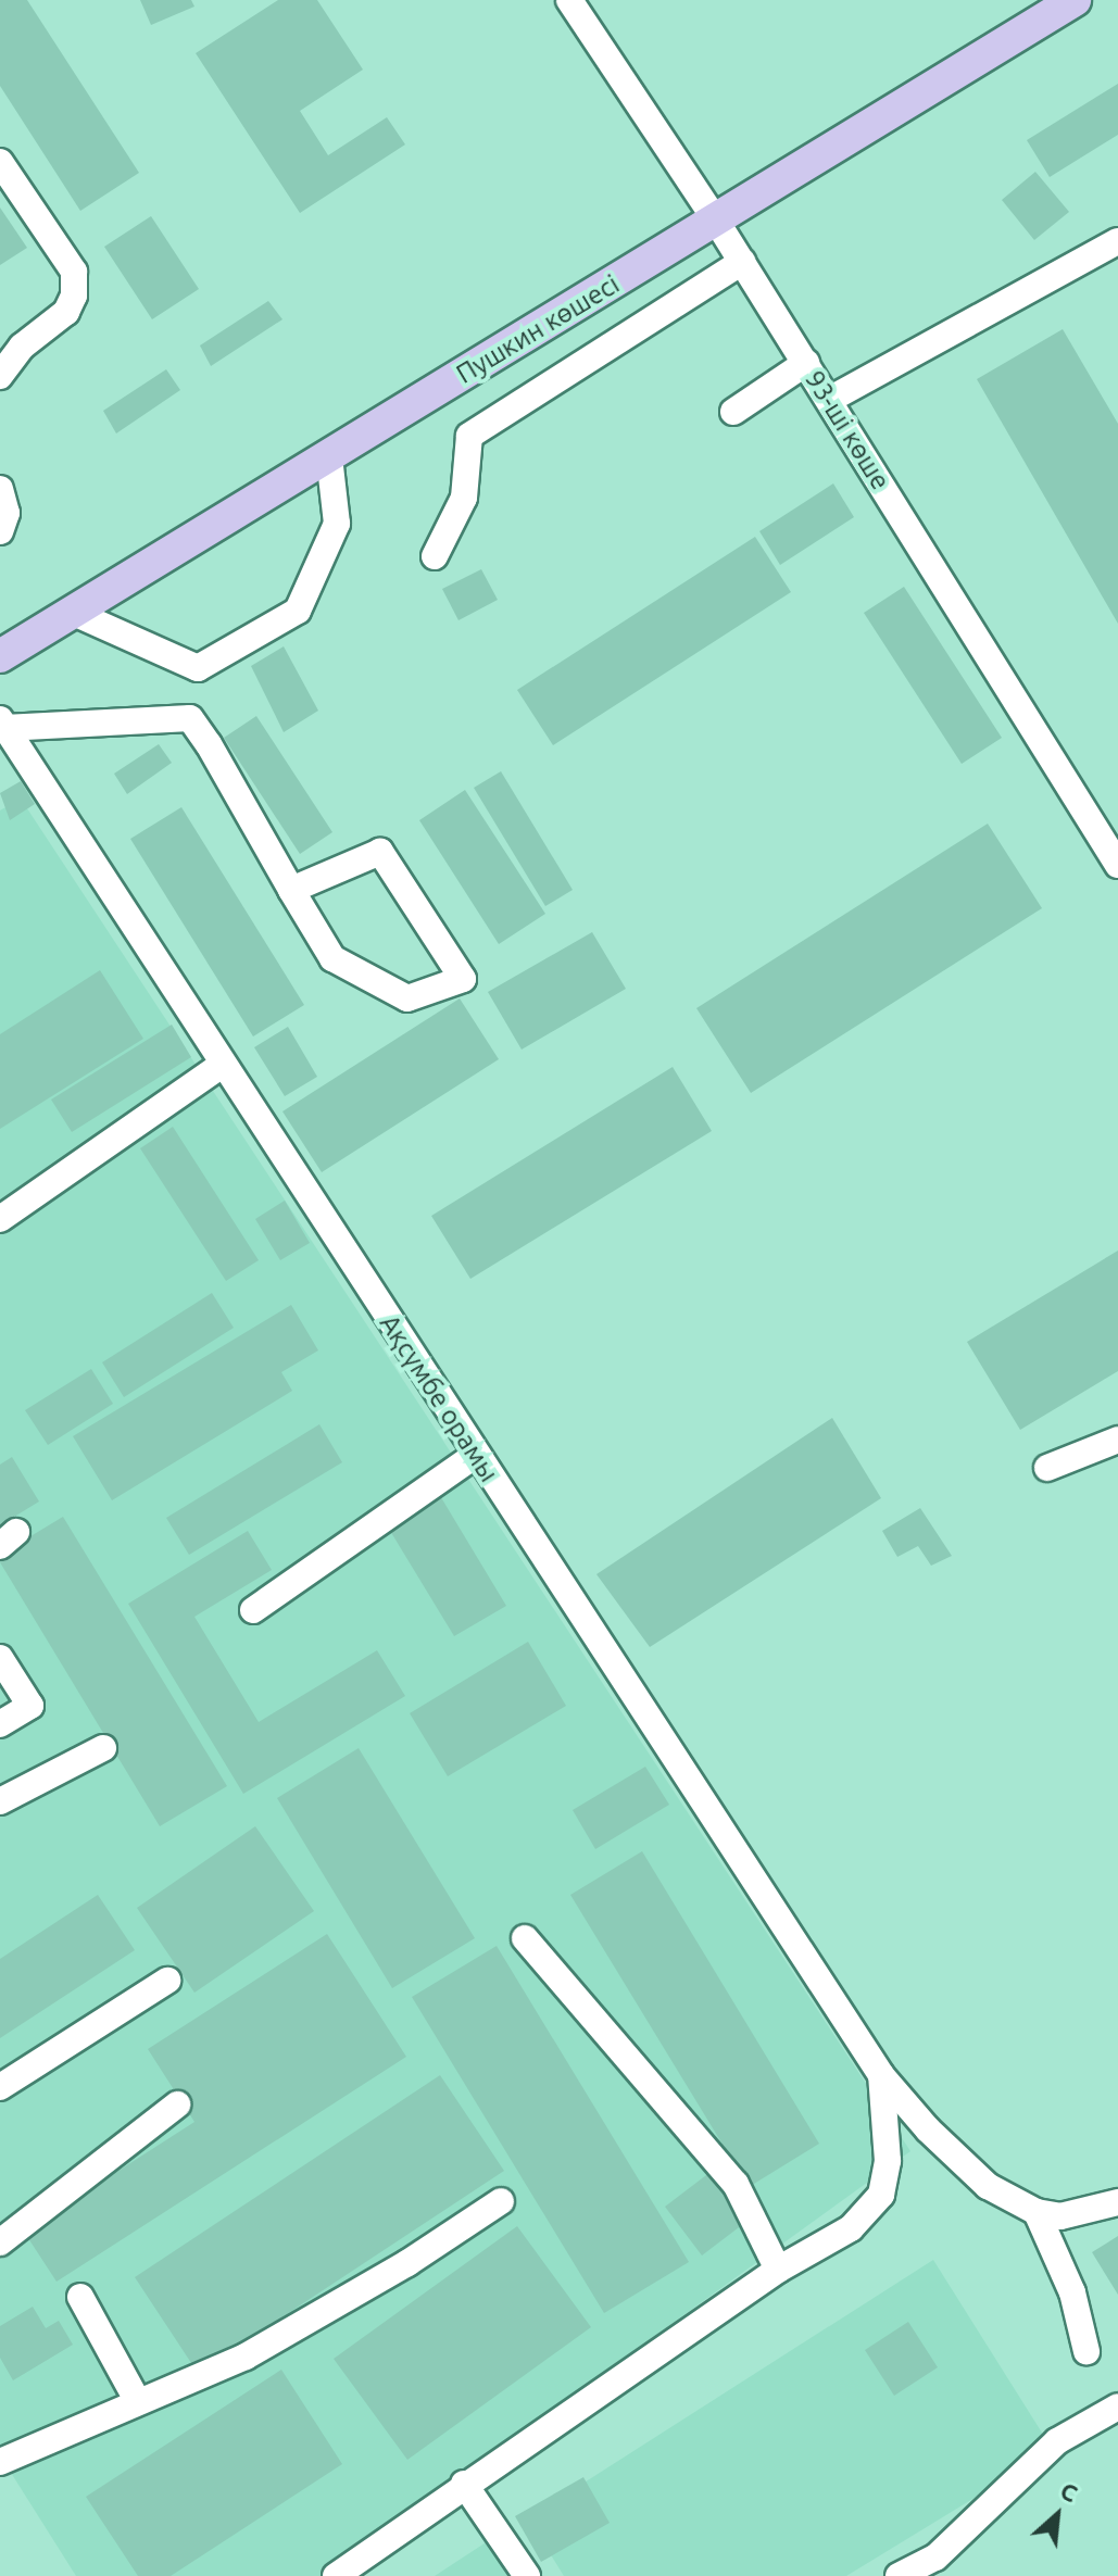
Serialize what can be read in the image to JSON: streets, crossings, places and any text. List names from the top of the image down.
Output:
{
  "streets": {
    "main road": ["Пушкин көшесі"],
    "lane": ["93-ші көше", "Ақсүмбе орамы"]
  },
  "crossings": [
    ["Пушкин көшесі", "93-ші көше"]
  ],
  "north": "top right"
}
